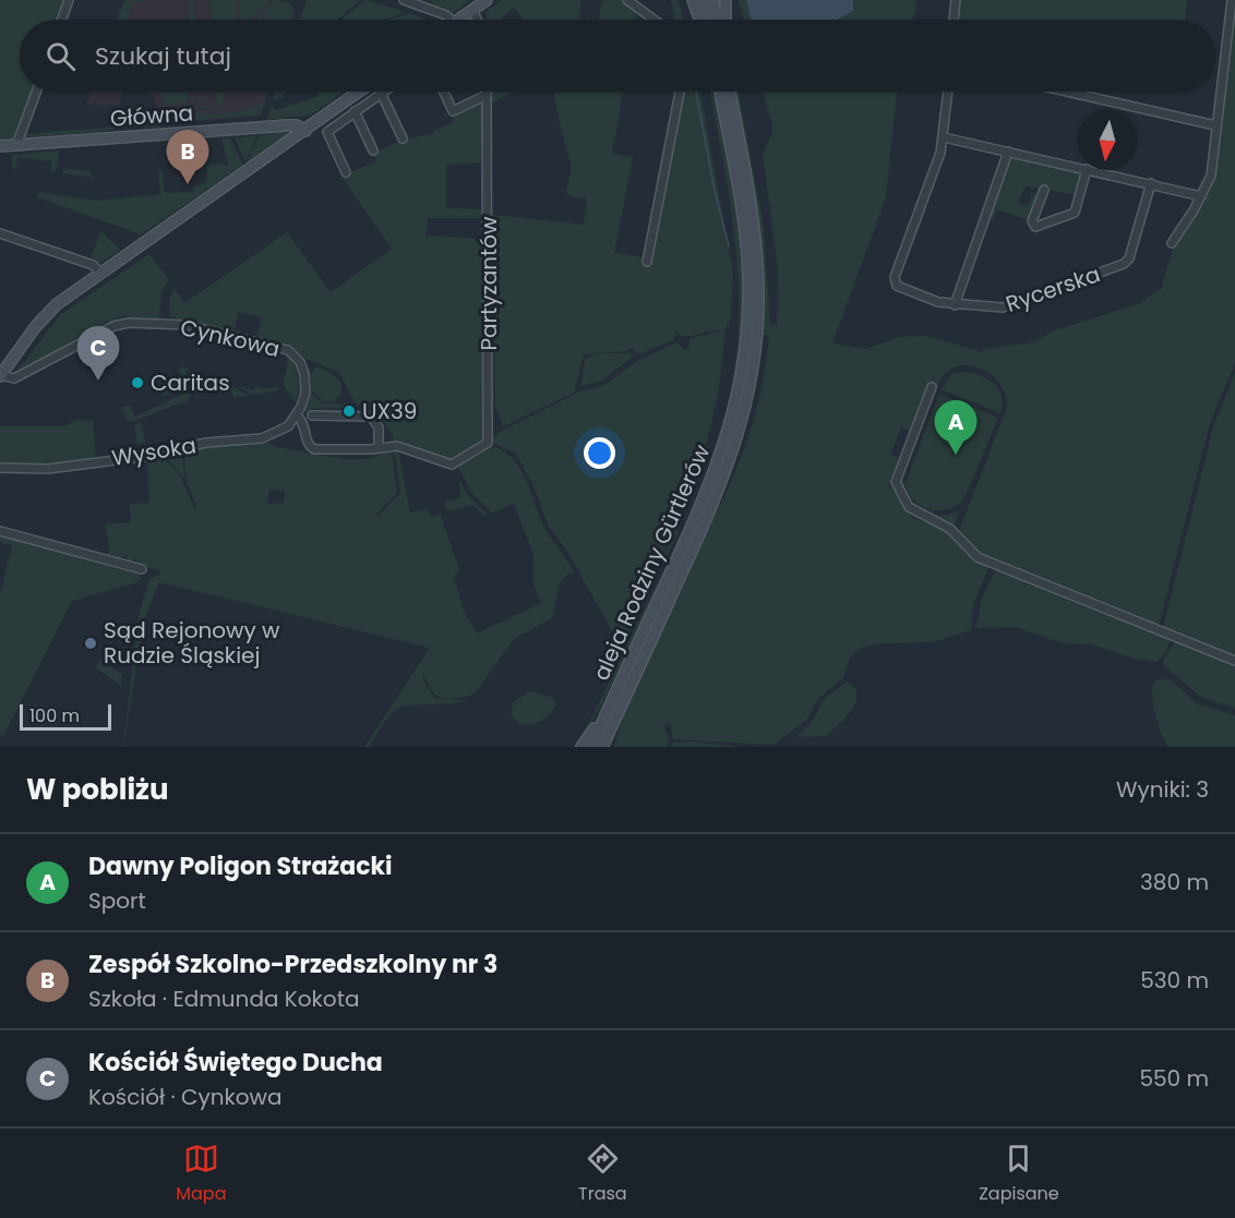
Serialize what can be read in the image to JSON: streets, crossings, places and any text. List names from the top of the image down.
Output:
{
  "streets": {
    "main road": ["Główna", "aleja Rodziny Gürtlerów"],
    "street": [
      "Partyzantów",
      "Rycerska",
      "Cynkowa",
      "Wysoka"
    ]
  },
  "crossings": [
    ["Cynkowa", "Wysoka"]
  ],
  "places": ["Caritas", "UX39", "Sąd Rejonowy w Rudzie Śląskiej"],
  "scale_bar": "100 m",
  "north": "bottom",
  "page": {
    "search": "Szukaj tutaj",
    "pins": ["B", "C", "A"],
    "scale": "100 m",
    "heading": ["W pobliżu", "Wyniki: 3"],
    "list": [
      {
        "mark": "A",
        "name": "Dawny Poligon Strażacki",
        "note": "Sport",
        "value": "380 m"
      },
      {
        "mark": "B",
        "name": "Zespół Szkolno-Przedszkolny nr 3",
        "note": "Szkoła · Edmunda Kokota",
        "value": "530 m"
      },
      {
        "mark": "C",
        "name": "Kościół Świętego Ducha",
        "note": "Kościół · Cynkowa",
        "value": "550 m"
      }
    ],
    "nav": ["Mapa", "Trasa", "Zapisane"]
  }
}
